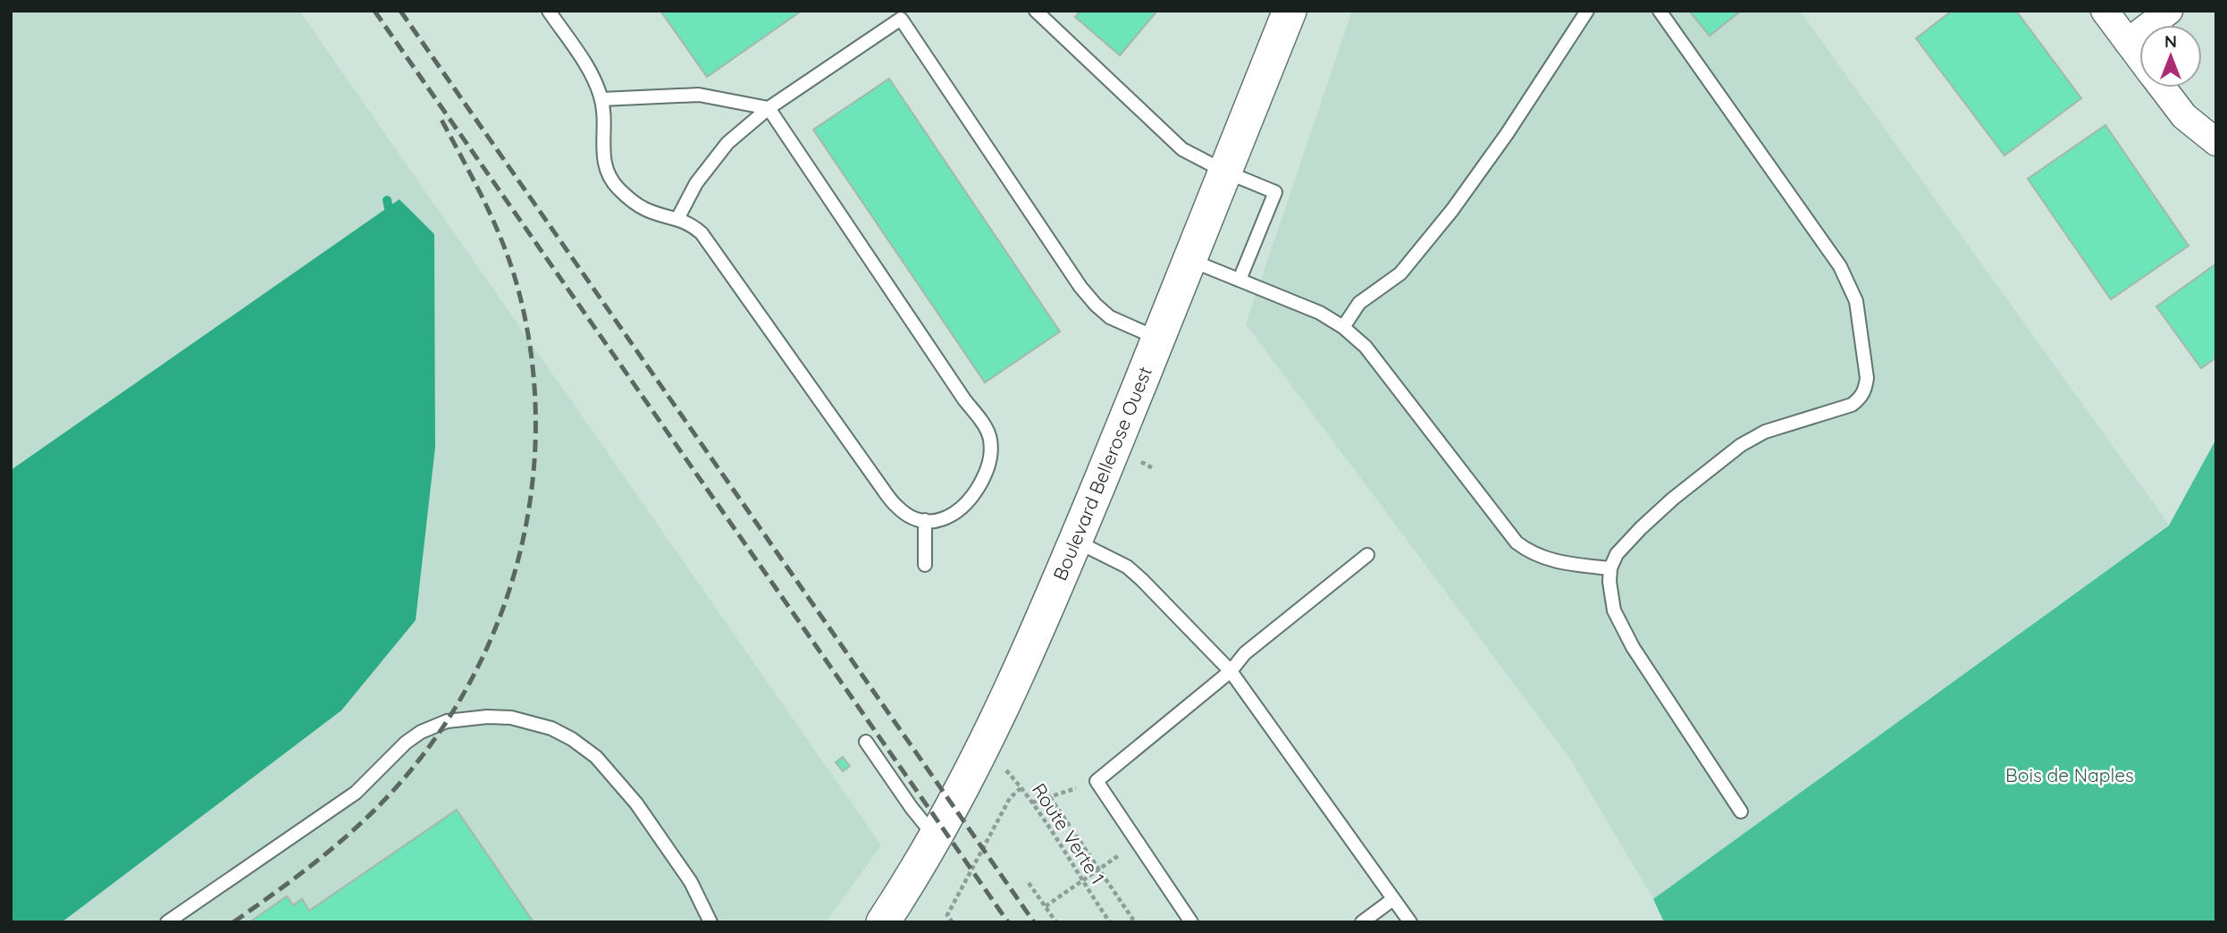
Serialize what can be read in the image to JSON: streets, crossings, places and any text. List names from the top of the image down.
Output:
{
  "streets": {
    "street": ["Boulevard Bellerose Ouest"],
    "path": ["Route Verte 1"]
  },
  "parks": ["Bois de Naples"],
  "north": "top"
}
